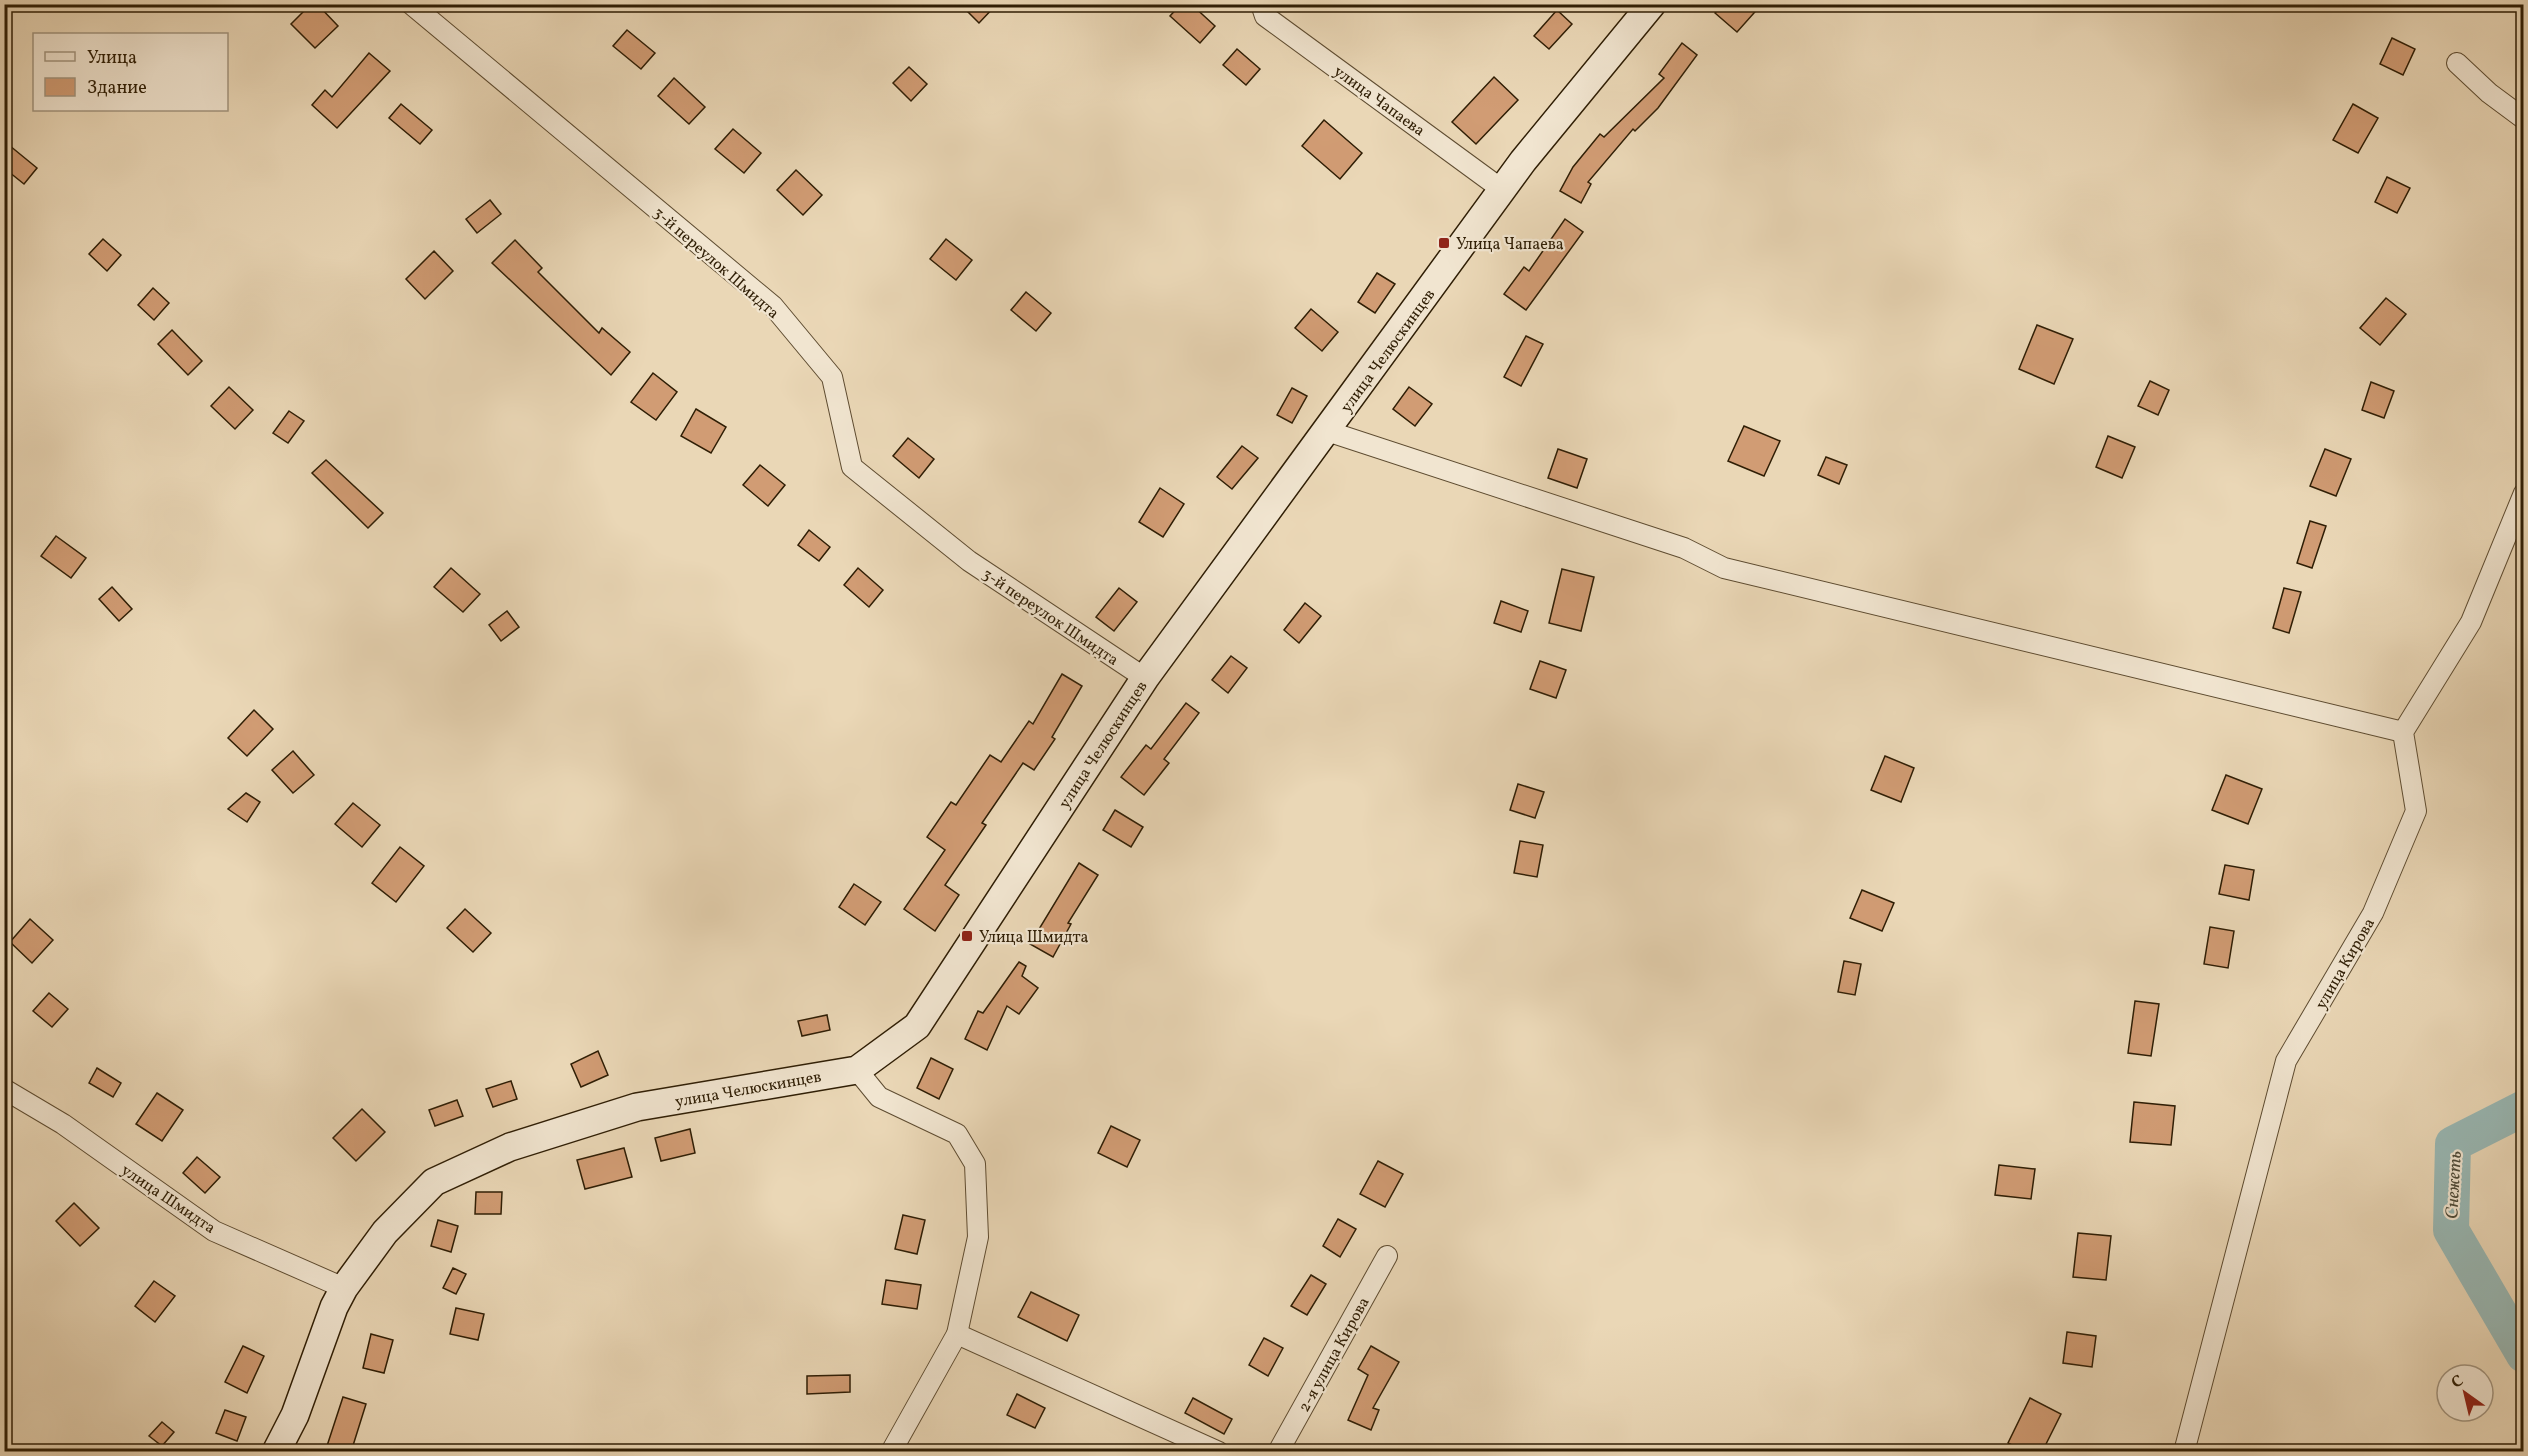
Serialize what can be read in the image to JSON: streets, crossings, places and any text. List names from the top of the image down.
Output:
{
  "streets": {
    "street": [
      "улица Чапаева",
      "3-й переулок Шмидта",
      "улица Челюскинцев",
      "улица Кирова",
      "улица Шмидта",
      "2-я улица Кирова"
    ]
  },
  "crossings": [
    ["улица Чапаева", "улица Челюскинцев"],
    ["3-й переулок Шмидта", "улица Челюскинцев"],
    ["улица Челюскинцев", "улица Шмидта"]
  ],
  "water": ["Снежеть"],
  "places": {
    "transit": ["Улица Чапаева", "Улица Шмидта"]
  },
  "legend": ["Улица", "Здание"],
  "north": "top left"
}
